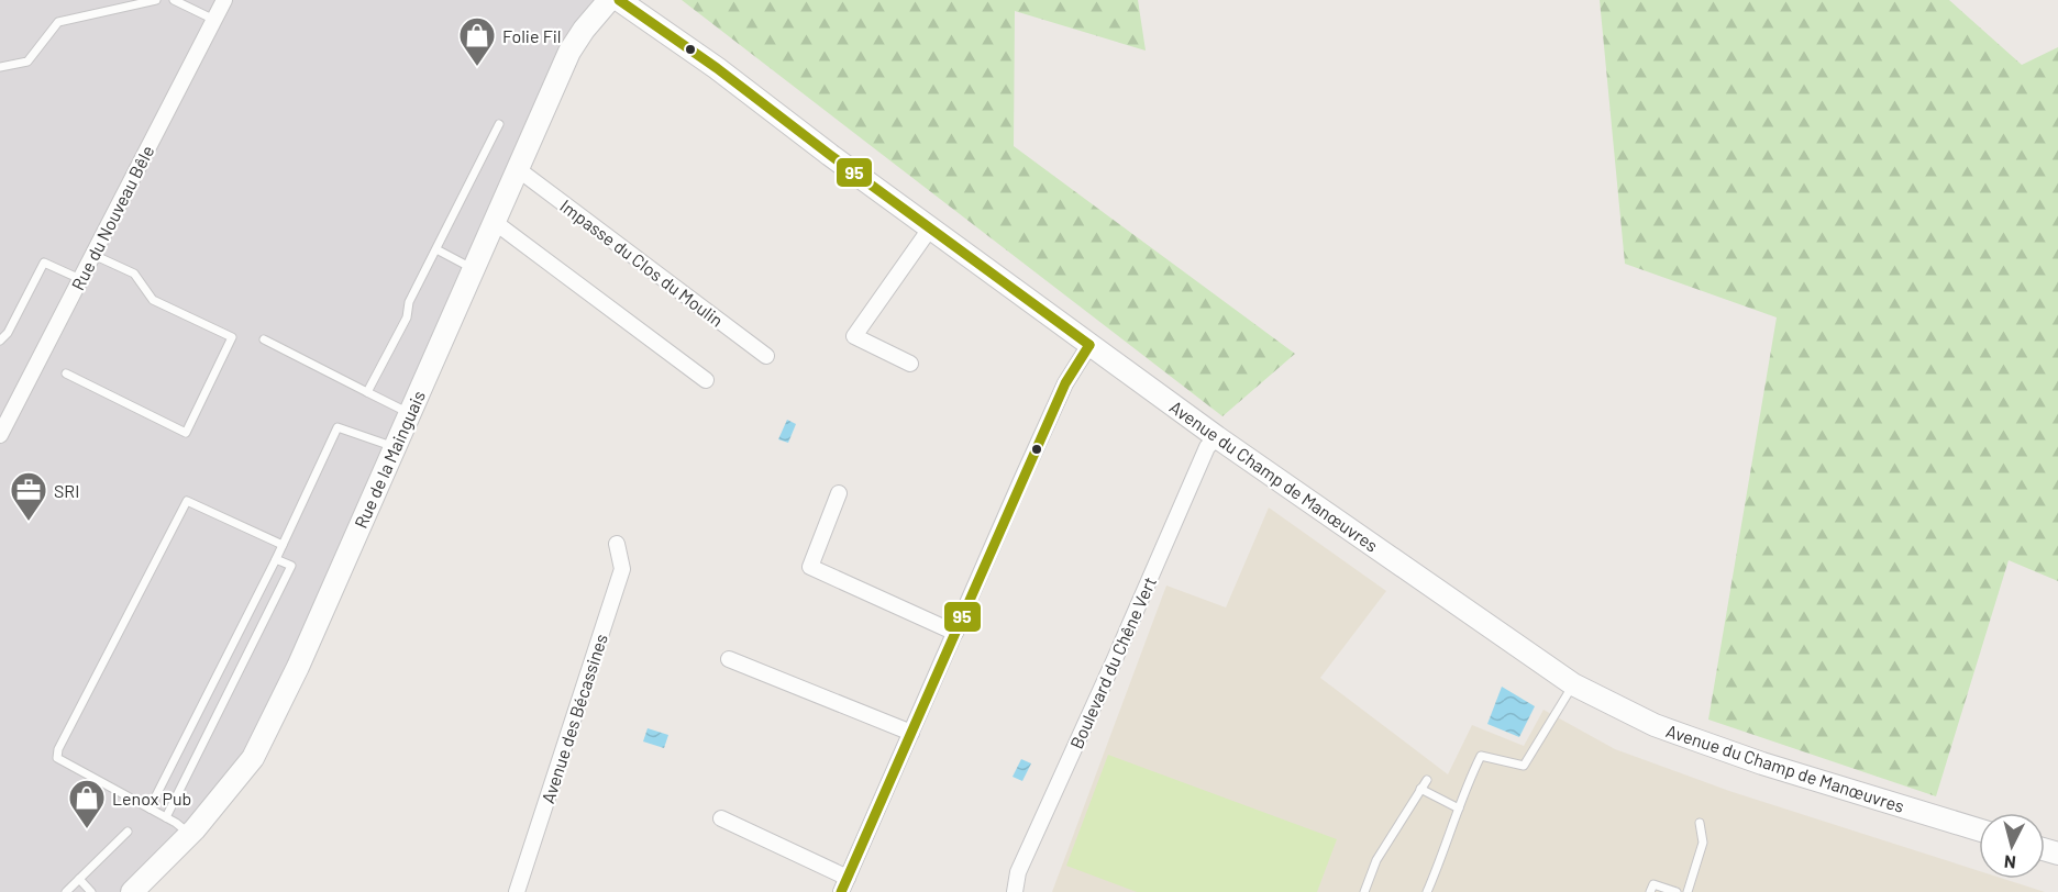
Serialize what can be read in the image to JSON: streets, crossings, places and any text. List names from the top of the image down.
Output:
{
  "streets": {
    "street": [
      "Rue du Nouveau Bêle",
      "Impasse du Clos du Moulin",
      "Rue de la Mainguais",
      "Avenue du Champ de Manœuvres",
      "Boulevard du Chêne Vert",
      "Avenue des Bécassines"
    ]
  },
  "crossings": [
    ["Impasse du Clos du Moulin", "Rue de la Mainguais"],
    ["Avenue du Champ de Manœuvres", "Boulevard du Chêne Vert"]
  ],
  "places": {
    "shop": ["Folie Fil", "Lenox Pub"],
    "office": ["SRI"]
  },
  "lines": ["transit line 95"],
  "north": "bottom"
}
